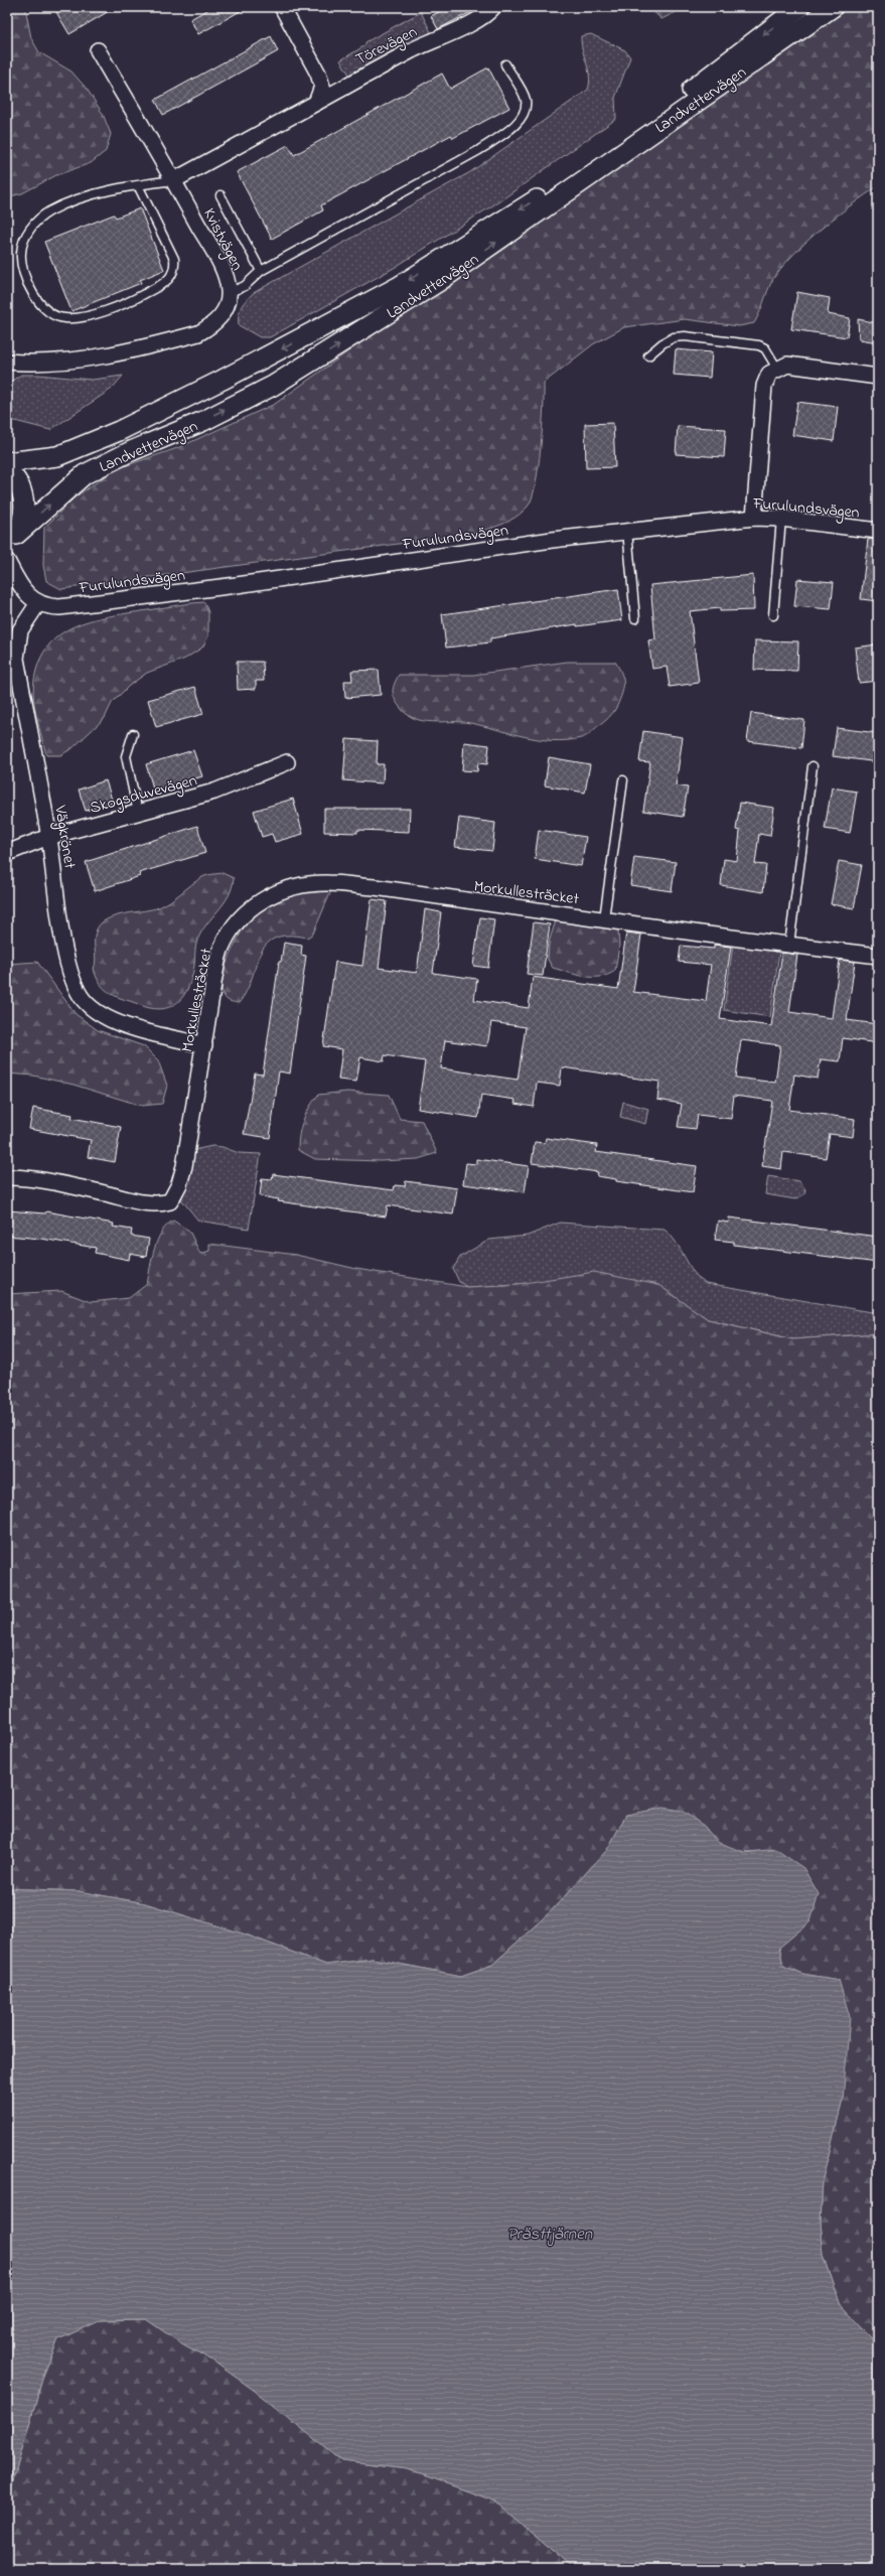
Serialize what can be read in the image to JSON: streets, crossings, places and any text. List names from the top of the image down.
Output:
{
  "streets": {
    "street": [
      "Törevägen",
      "Landvettervägen",
      "Kvistvägen",
      "Furulundsvägen",
      "Skogsduvevägen",
      "Vägkrönet",
      "Morkullesträcket"
    ]
  },
  "crossings": [
    ["Törevägen", "Kvistvägen"],
    ["Furulundsvägen", "Vägkrönet"],
    ["Skogsduvevägen", "Vägkrönet"],
    ["Vägkrönet", "Morkullesträcket"]
  ],
  "water": ["Prästtjärnen"]
}
